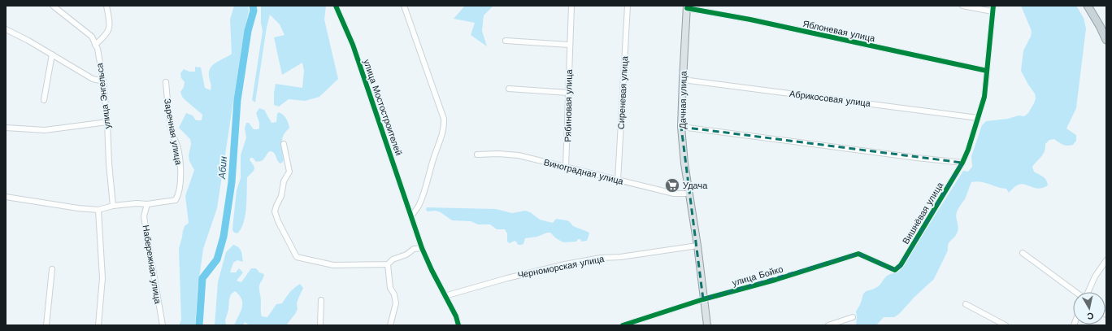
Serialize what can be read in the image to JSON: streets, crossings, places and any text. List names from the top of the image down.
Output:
{
  "streets": {
    "main road": ["Дачная улица"],
    "street": [
      "Яблоневая улица",
      "Сиреневая улица",
      "улица Энгельса",
      "Абрикосовая улица",
      "Рябиновая улица",
      "улица Мостостроителей",
      "Заречная улица",
      "Виноградная улица",
      "Вишнёвая улица",
      "Набережная улица",
      "Черноморская улица",
      "улица Бойко"
    ]
  },
  "crossings": [
    ["Яблоневая улица", "Дачная улица"],
    ["Сиреневая улица", "Виноградная улица"],
    ["Абрикосовая улица", "Дачная улица"],
    ["Дачная улица", "Виноградная улица"],
    ["Дачная улица", "Черноморская улица"],
    ["Дачная улица", "улица Бойко"],
    ["Рябиновая улица", "Виноградная улица"],
    ["улица Мостостроителей", "Черноморская улица"],
    ["Заречная улица", "Набережная улица"],
    ["Вишнёвая улица", "улица Бойко"]
  ],
  "water": ["Абин"],
  "places": {
    "supermarket": ["Удача"]
  },
  "north": "bottom"
}
